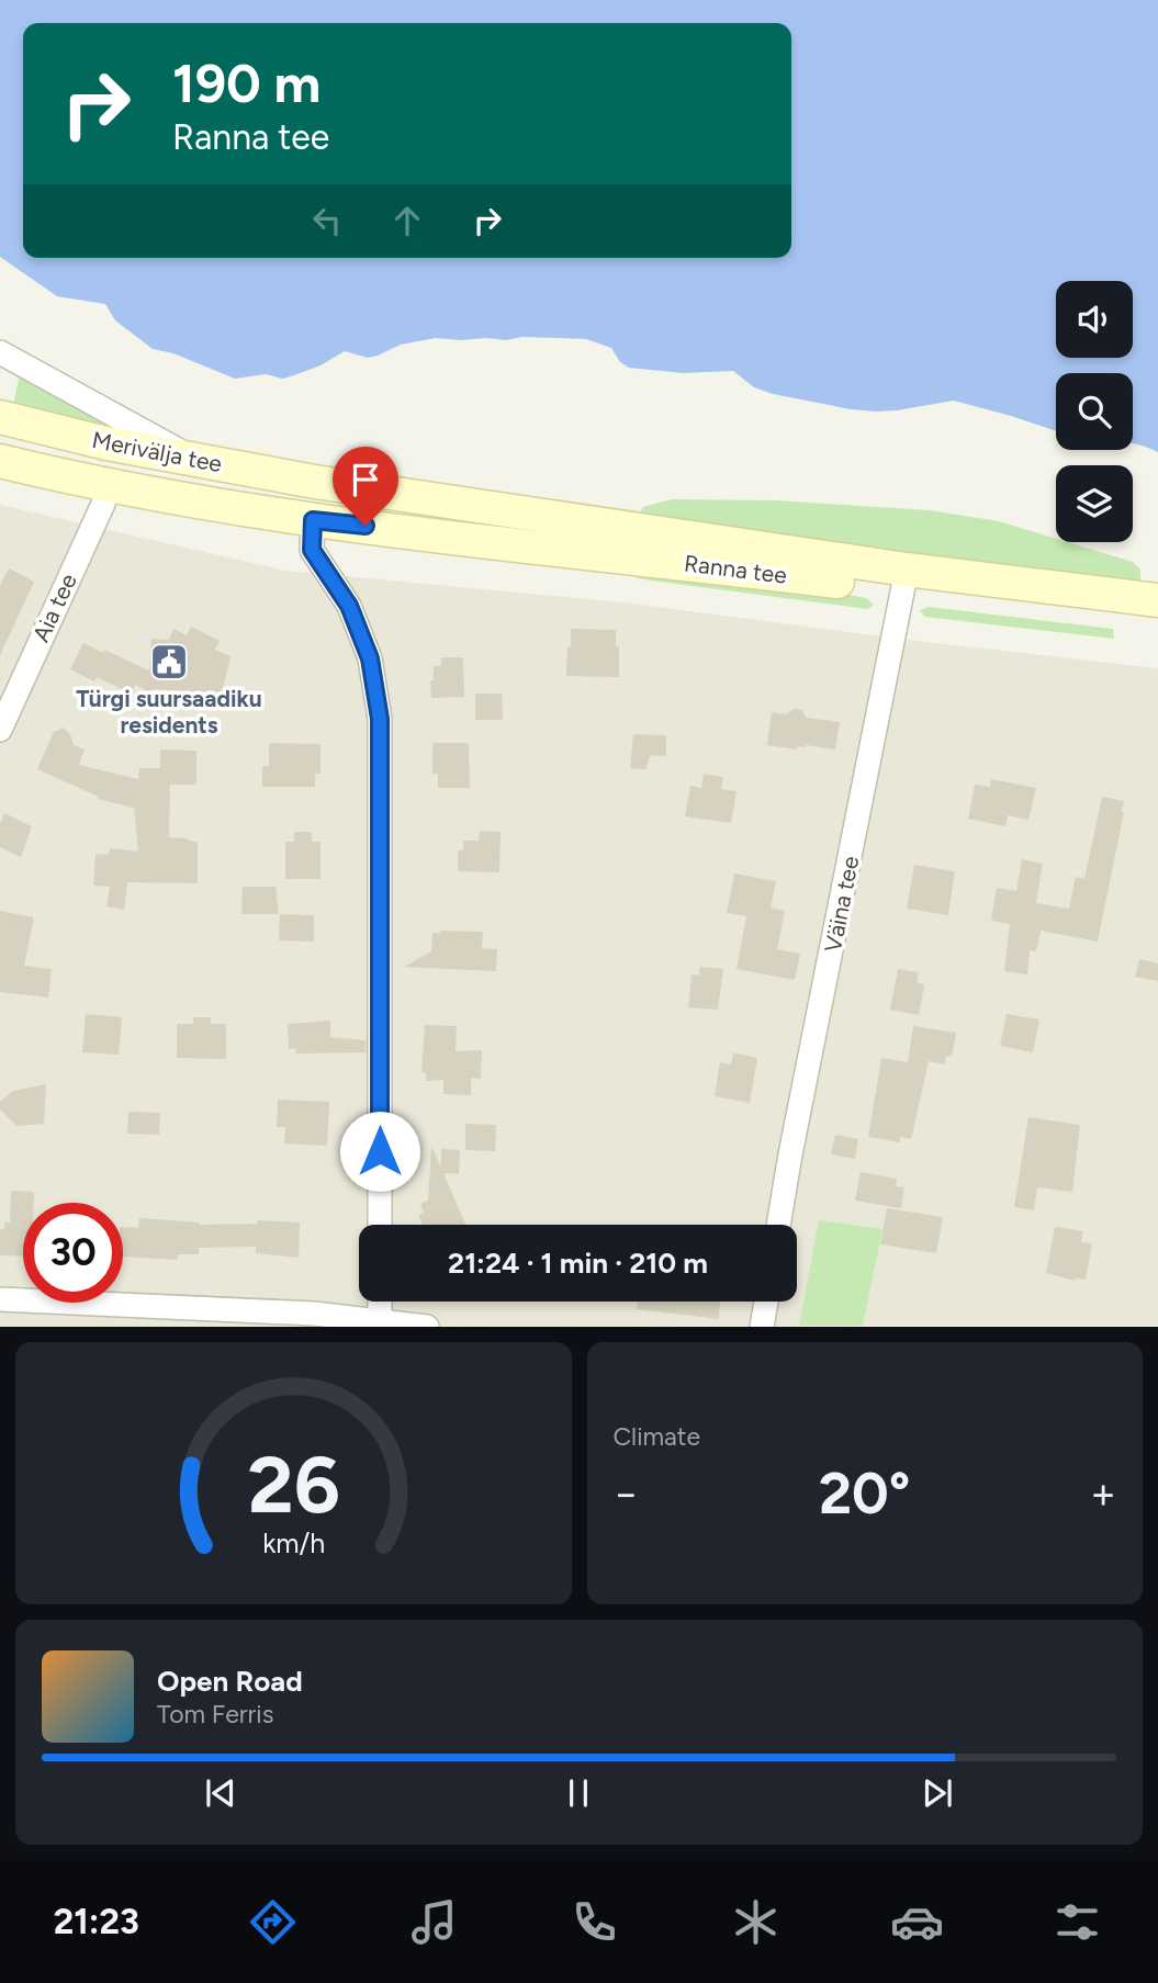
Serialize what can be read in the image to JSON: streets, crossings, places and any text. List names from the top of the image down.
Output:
{
  "streets": {
    "main road": ["Merivälja tee", "Ranna tee"],
    "street": ["Aia tee", "Väina tee"]
  },
  "crossings": [
    ["Merivälja tee", "Ranna tee"],
    ["Merivälja tee", "Aia tee"],
    ["Ranna tee", "Väina tee"]
  ],
  "places": {
    "public building": ["Türgi suursaadiku residents"]
  },
  "page": {
    "turn": ["190 m", "Ranna tee"],
    "limit": "30",
    "trip": "21:24 · 1 min · 210 m",
    "tile": "Climate",
    "heat": ["−", "20°", "+"],
    "song": ["Open Road", "Tom Ferris"],
    "tabs": "21:23",
    "gauge": ["26", "km/h"]
  }
}
